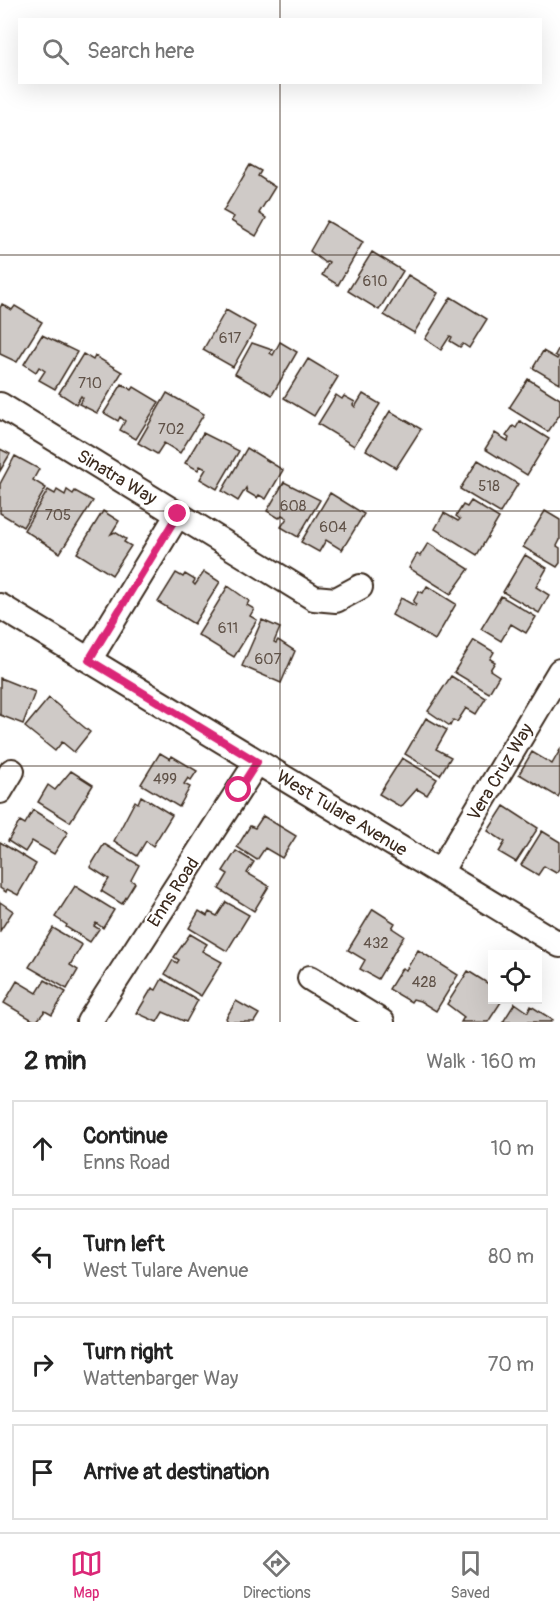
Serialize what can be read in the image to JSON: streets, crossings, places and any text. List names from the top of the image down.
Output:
{
  "streets": {
    "street": [
      "Sinatra Way",
      "Vera Cruz Way",
      "West Tulare Avenue",
      "Enns Road"
    ]
  },
  "crossings": [
    ["Vera Cruz Way", "West Tulare Avenue"],
    ["West Tulare Avenue", "Enns Road"]
  ],
  "house_numbers": [
    "610",
    "617",
    "710",
    "702",
    "518",
    "608",
    "705",
    "604",
    "611",
    "607",
    "499",
    "432",
    "428"
  ],
  "page": {
    "search": "Search here",
    "heading": ["2 min", "Walk · 160 m"],
    "list": [
      ["Continue", "Enns Road", "10 m"],
      ["Turn left", "West Tulare Avenue", "80 m"],
      ["Turn right", "Wattenbarger Way", "70 m"],
      "Arrive at destination"
    ],
    "nav": ["Map", "Directions", "Saved"]
  }
}
